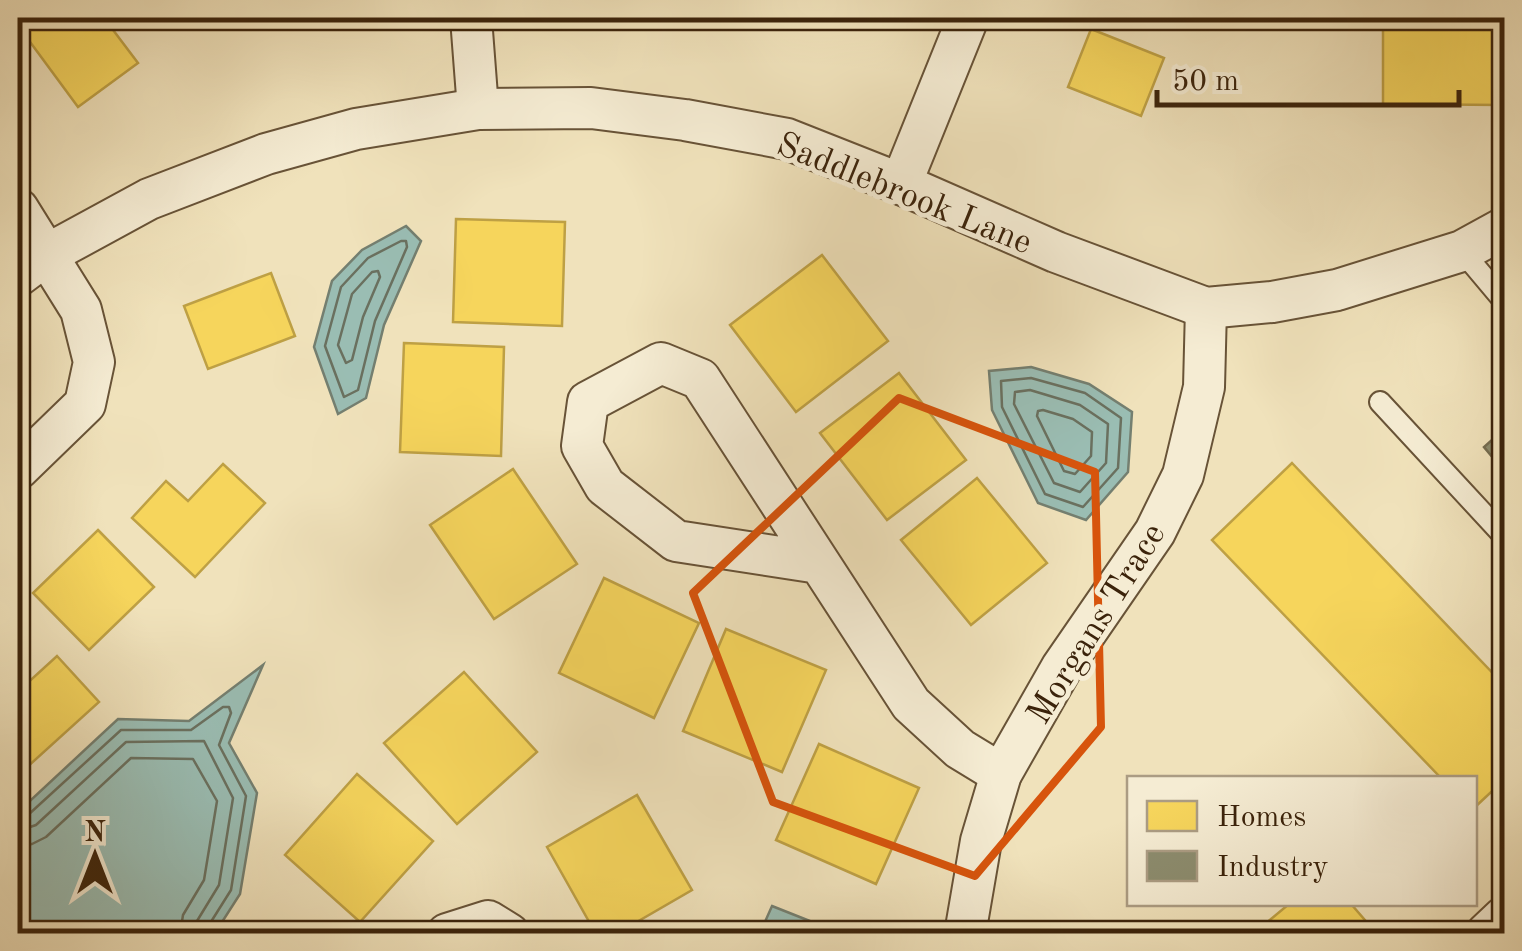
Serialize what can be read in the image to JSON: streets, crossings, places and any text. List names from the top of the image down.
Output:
{
  "streets": {
    "street": ["Saddlebrook Lane", "Morgans Trace"]
  },
  "crossings": [
    ["Saddlebrook Lane", "Morgans Trace"]
  ],
  "legend": ["Homes", "Industry"],
  "scale_bar": "50 m",
  "north": "top"
}
